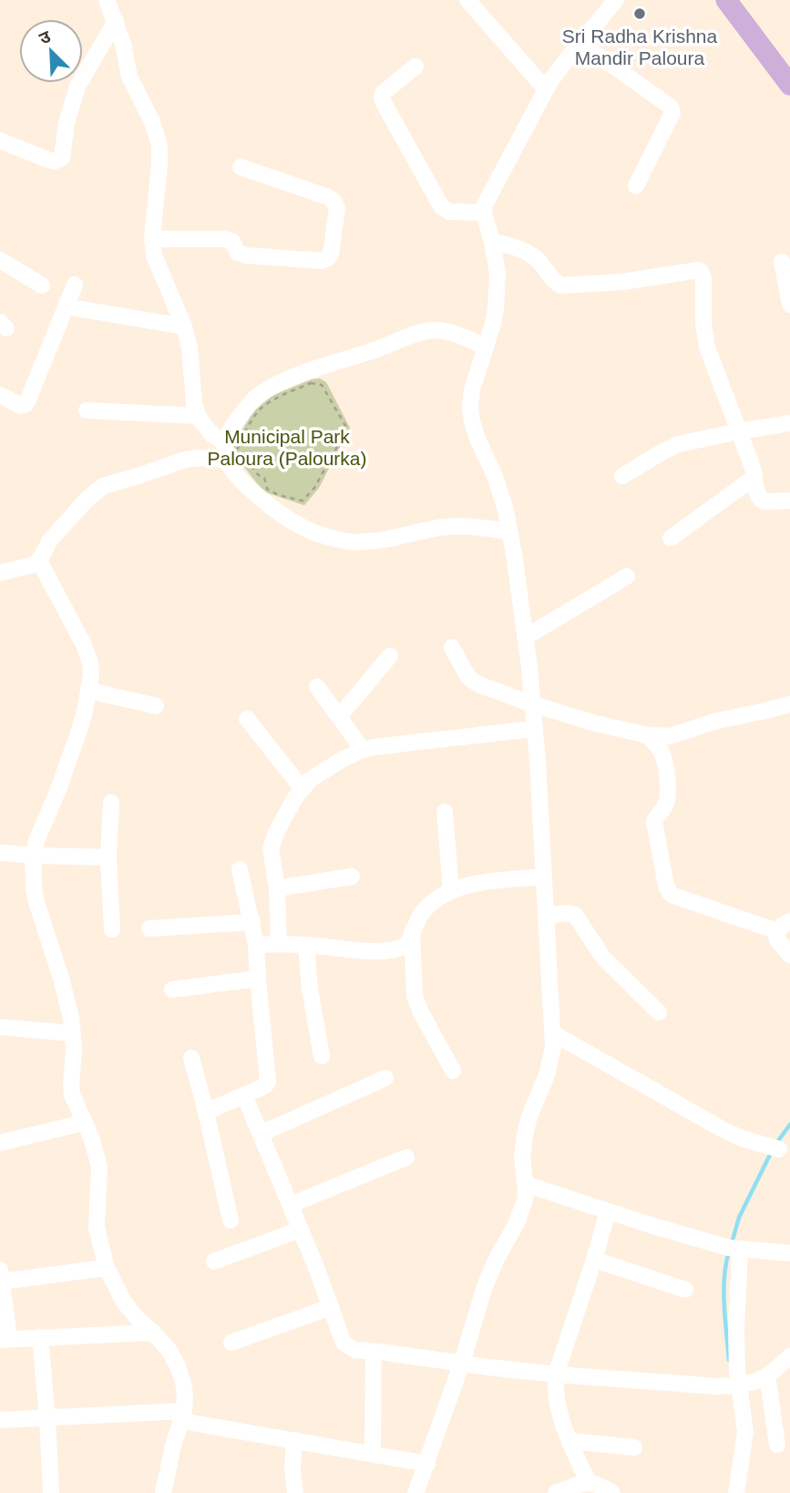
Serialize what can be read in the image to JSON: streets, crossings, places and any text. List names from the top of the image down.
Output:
{
  "parks": ["Municipal Park Paloura (Palourka)"],
  "places": ["Sri Radha Krishna Mandir Paloura"],
  "north": "top left"
}
